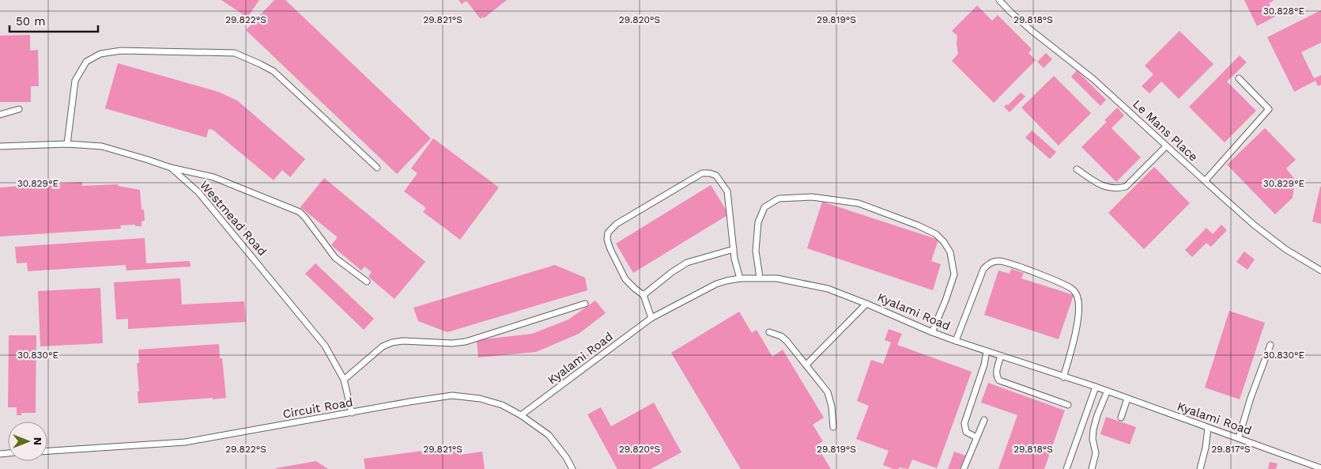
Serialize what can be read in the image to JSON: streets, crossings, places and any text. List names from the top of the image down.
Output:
{
  "streets": {
    "lane": [
      "Le Mans Place",
      "Westmead Road",
      "Kyalami Road",
      "Circuit Road"
    ]
  },
  "crossings": [
    ["Westmead Road", "Circuit Road"],
    ["Kyalami Road", "Circuit Road"]
  ],
  "scale_bar": "50 m",
  "north": "right",
  "coordinates": [
    "30.828°E",
    "29.822°S",
    "29.821°S",
    "29.820°S",
    "29.819°S",
    "29.818°S",
    "30.829°E",
    "30.830°E",
    "29.817°S"
  ]
}
